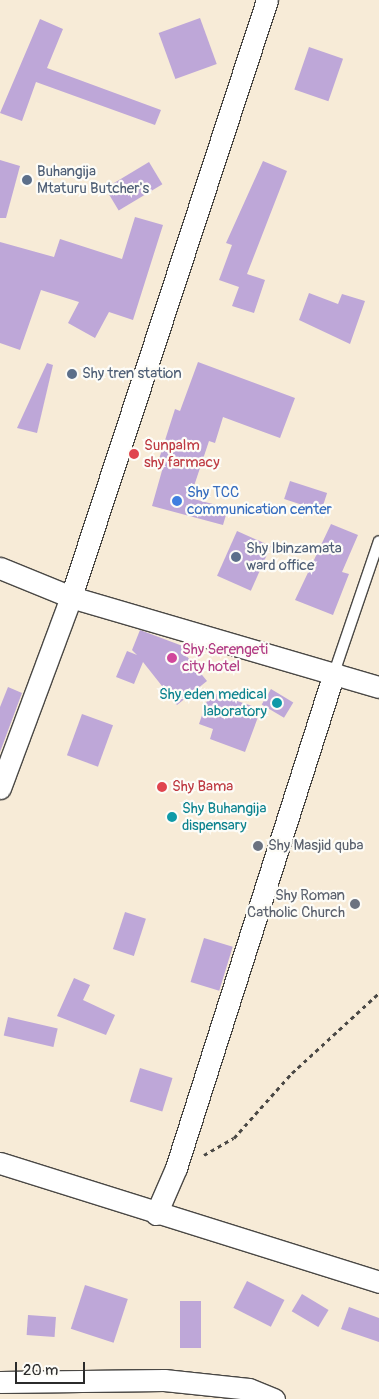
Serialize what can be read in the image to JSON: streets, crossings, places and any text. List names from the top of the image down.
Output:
{
  "places": [
    "Buhangija Mtaturu Butcher's",
    "Shy tren station",
    "Sunpalm shy farmacy",
    "Shy TCC communication center",
    "Shy Ibinzamata ward office",
    "Shy Serengeti city hotel",
    "Shy eden medical laboratory",
    "Shy Bama",
    "Shy Buhangija dispensary",
    "Shy Masjid quba",
    "Shy Roman Catholic Church"
  ],
  "scale_bar": "20 m"
}
